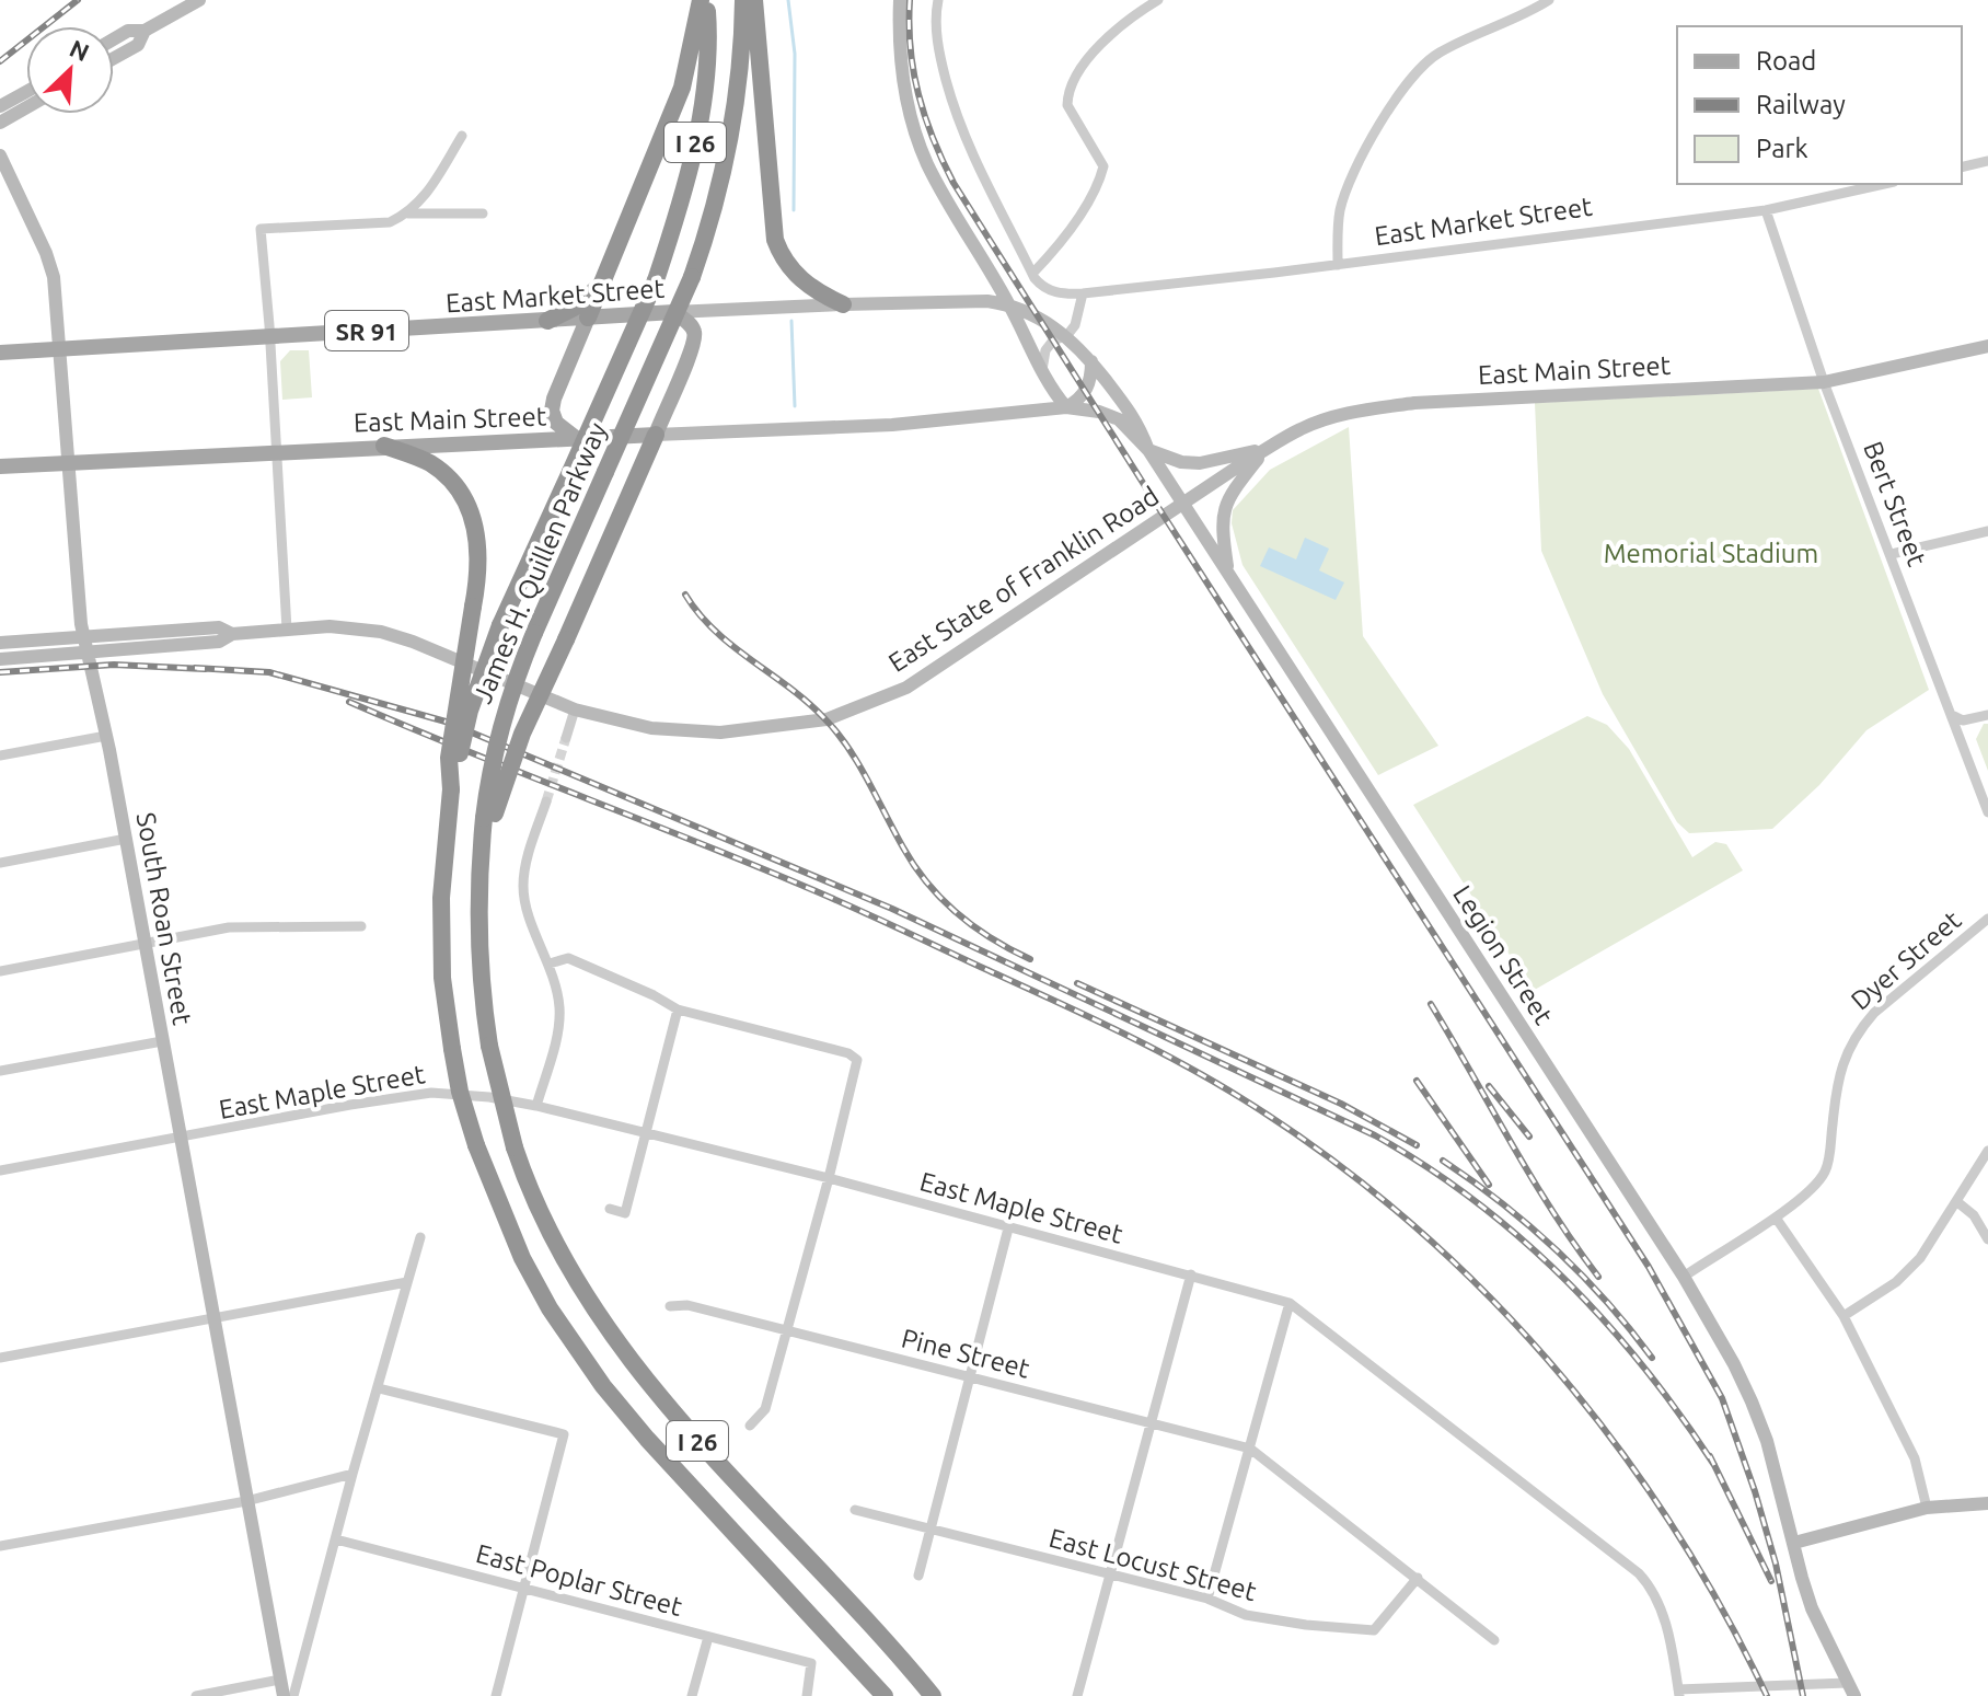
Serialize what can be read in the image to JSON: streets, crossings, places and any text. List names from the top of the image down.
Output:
{
  "streets": {
    "highway": ["I 26", "James H. Quillen Parkway"],
    "main road": [
      "East Market Street",
      "SR 91",
      "East Main Street",
      "East State of Franklin Road",
      "South Roan Street",
      "Legion Street"
    ],
    "street": [
      "Bert Street",
      "Dyer Street",
      "East Maple Street",
      "Pine Street",
      "East Locust Street",
      "East Poplar Street"
    ]
  },
  "crossings": [
    ["I 26", "James H. Quillen Parkway"],
    ["East Market Street", "East Main Street"],
    ["East Market Street", "Bert Street"],
    ["East Market Street", "South Roan Street"],
    ["East Market Street", "Legion Street"],
    ["East Main Street", "Bert Street"],
    ["East Main Street", "East State of Franklin Road"],
    ["East Main Street", "South Roan Street"],
    ["East Main Street", "Legion Street"],
    ["East State of Franklin Road", "Legion Street"],
    ["South Roan Street", "East Maple Street"],
    ["Legion Street", "Dyer Street"]
  ],
  "parks": ["Memorial Stadium"],
  "legend": ["Road", "Railway", "Park"],
  "north": "top right"
}
